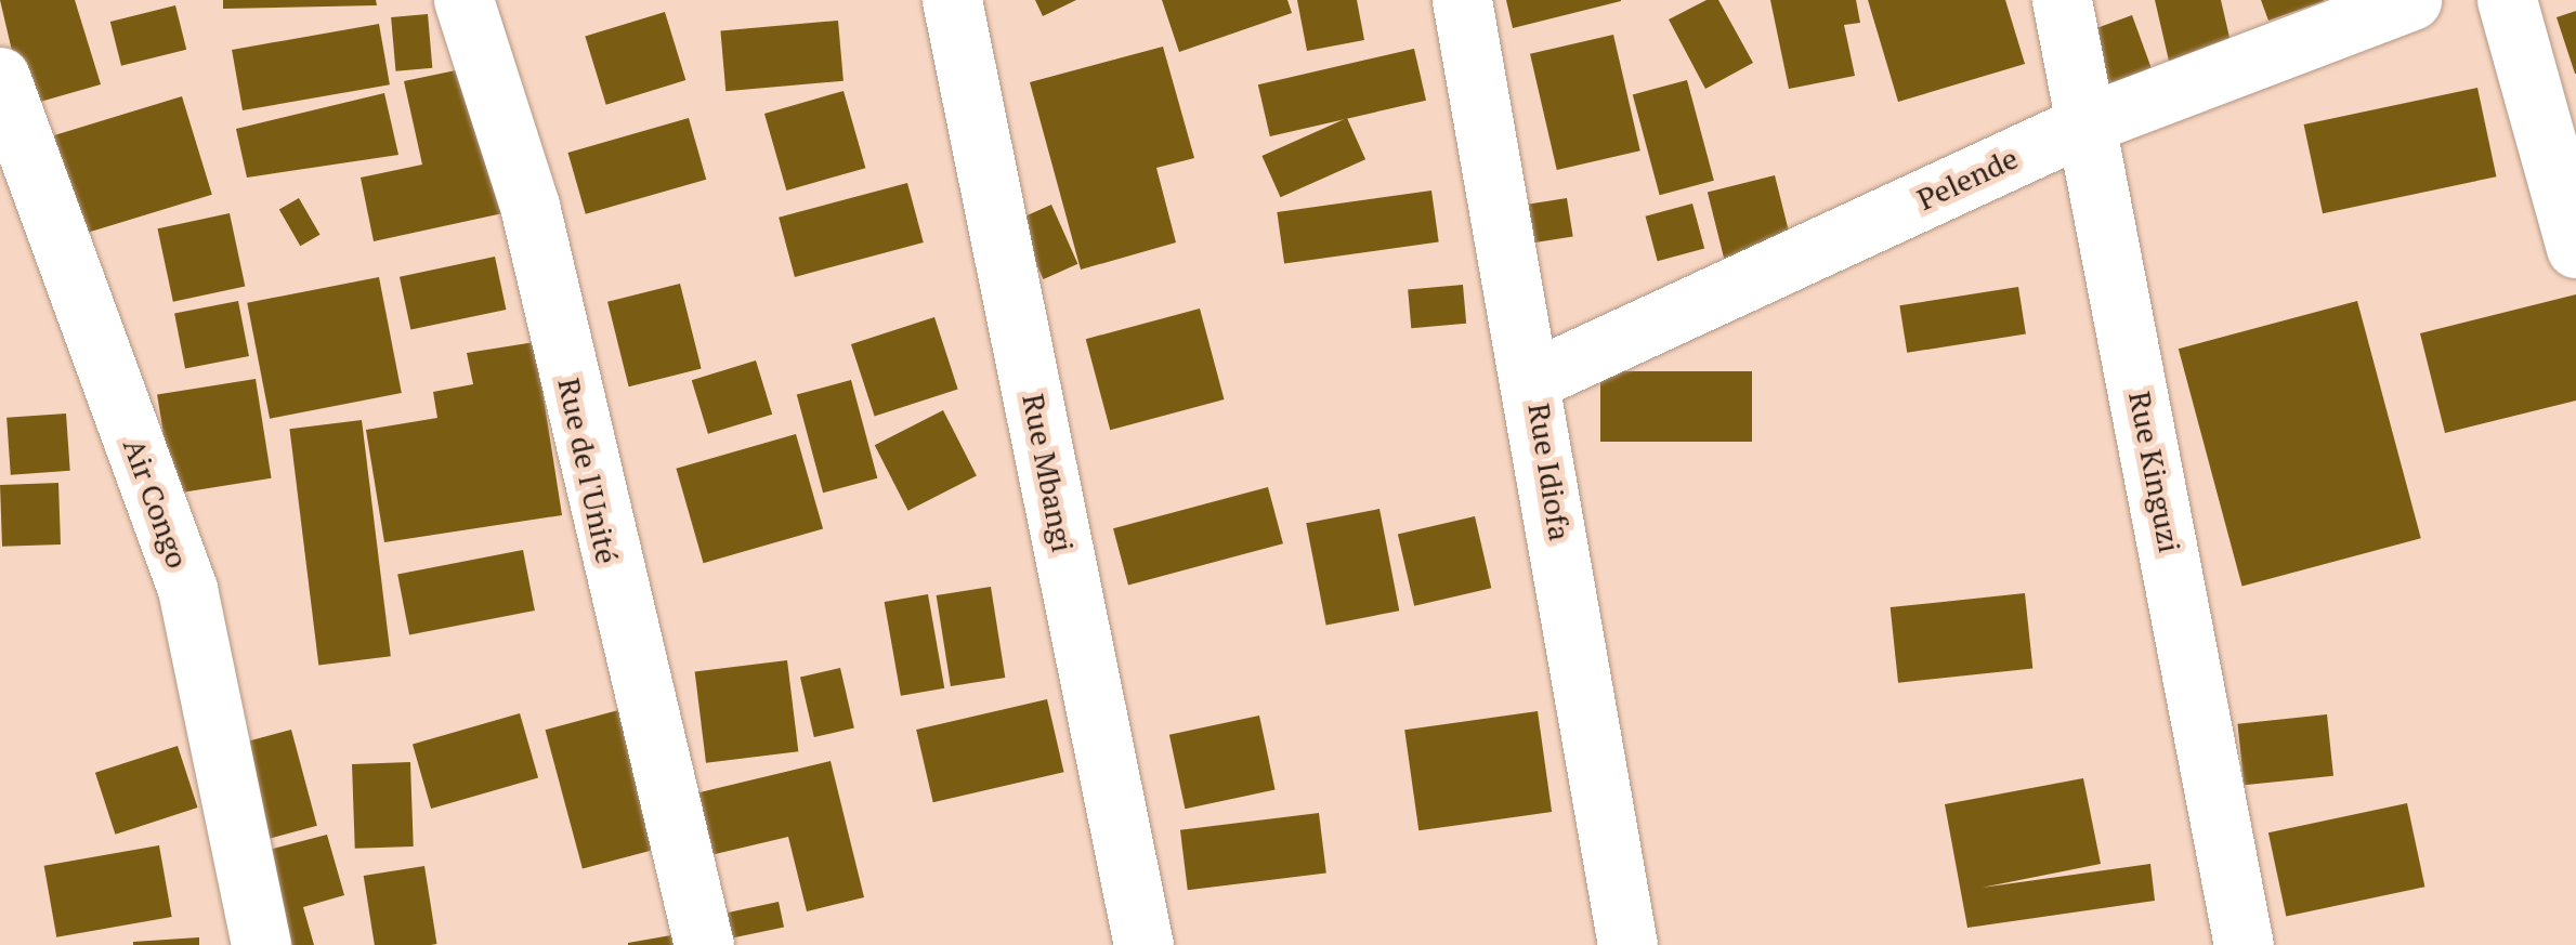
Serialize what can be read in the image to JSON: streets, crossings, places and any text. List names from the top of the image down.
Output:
{
  "streets": {
    "street": [
      "Pelende",
      "Rue de l'Unité",
      "Rue Idiofa",
      "Rue Kinguzi",
      "Rue Mbangi",
      "Air Congo"
    ]
  },
  "crossings": [
    ["Pelende", "Rue Idiofa"],
    ["Pelende", "Rue Kinguzi"]
  ]
}
